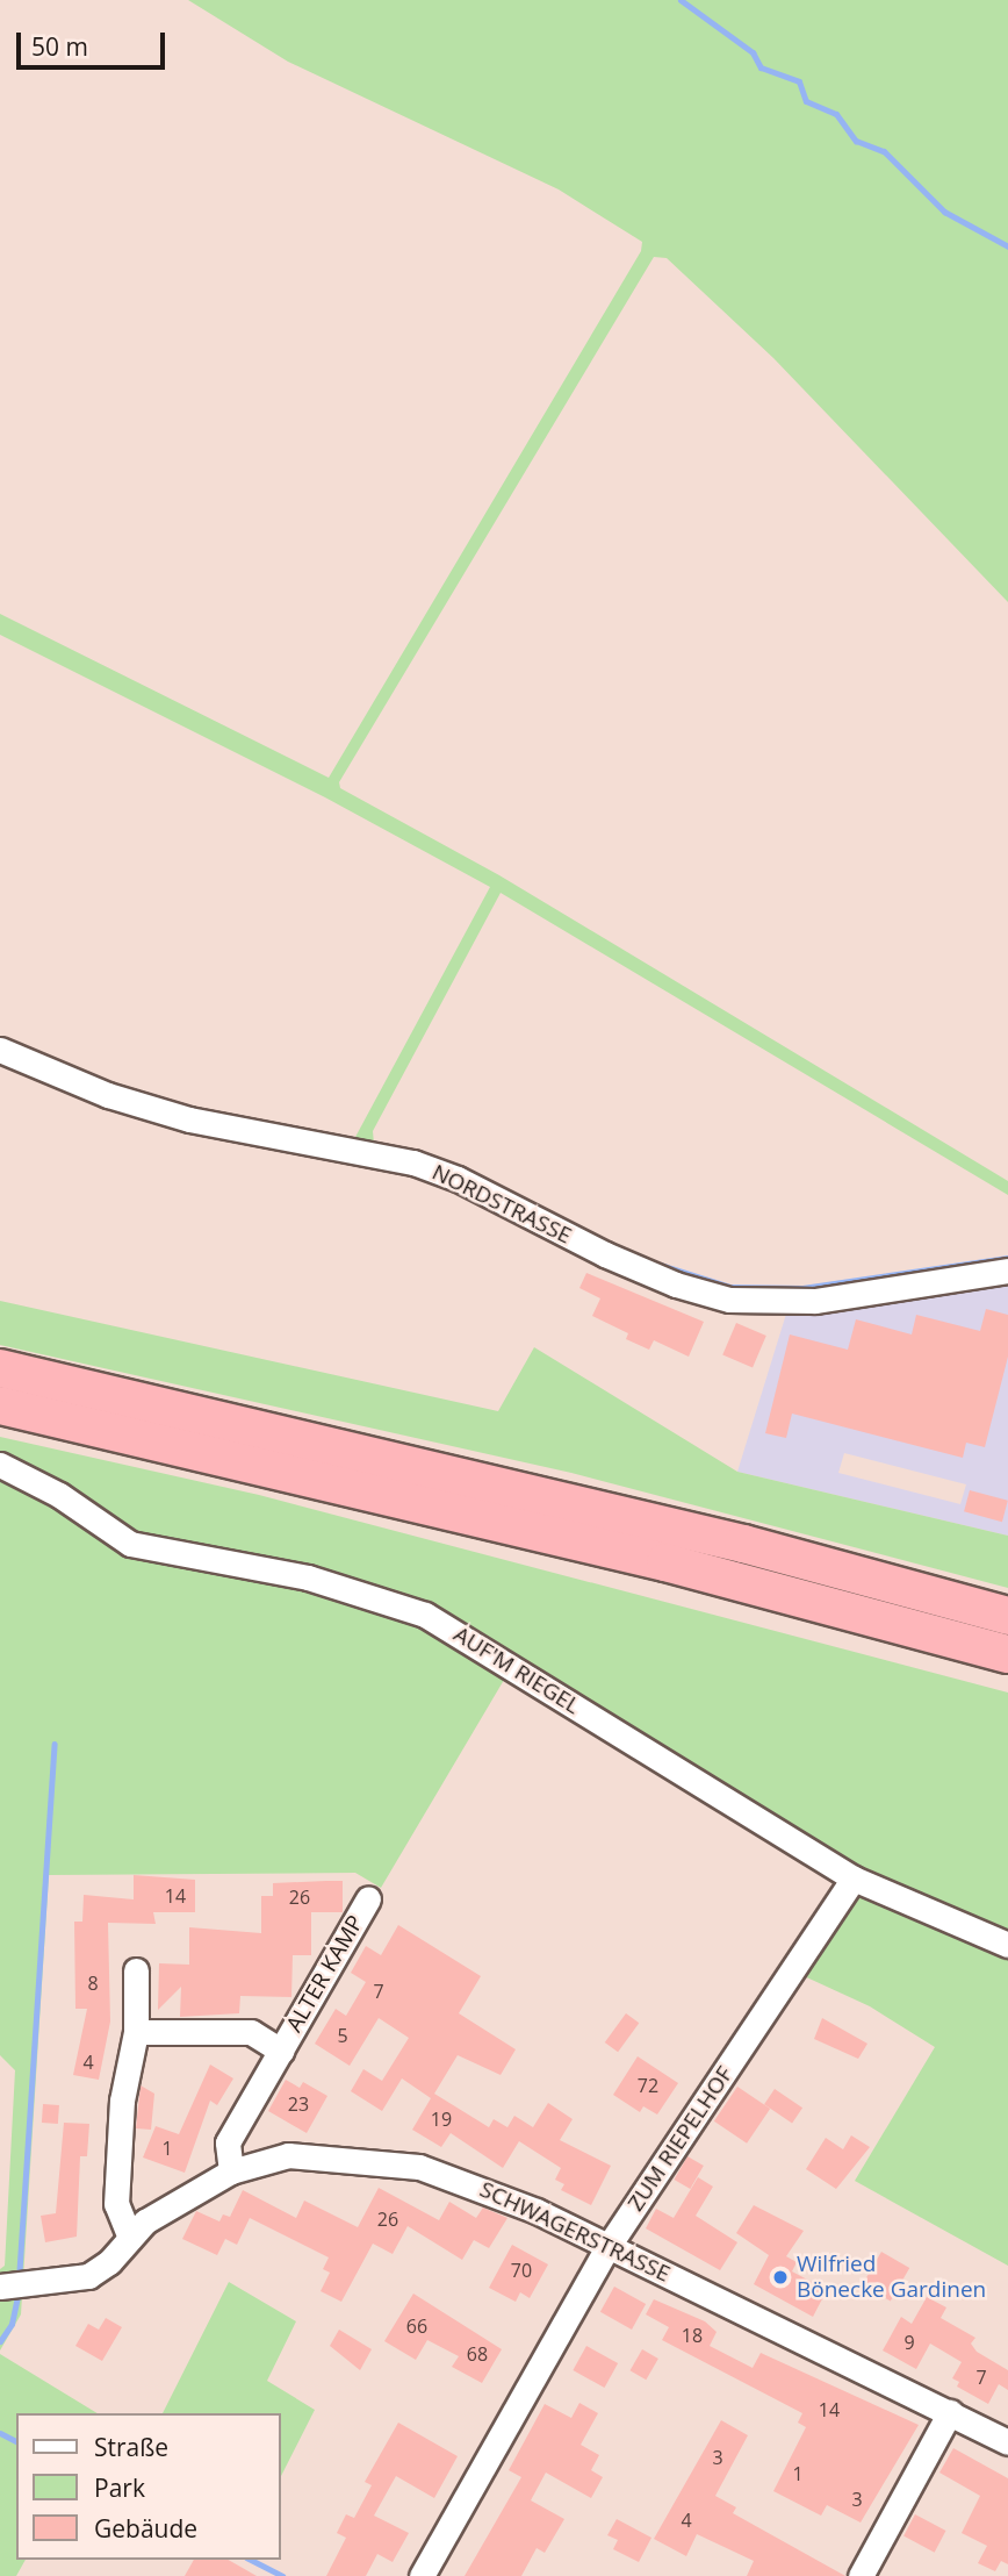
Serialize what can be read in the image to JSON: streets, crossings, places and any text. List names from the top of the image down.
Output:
{
  "streets": {
    "street": [
      "NORDSTRASSE",
      "AUF'M RIEGEL",
      "ALTER KAMP",
      "ZUM RIEPELHOF",
      "SCHWAGERSTRASSE"
    ]
  },
  "crossings": [
    ["AUF'M RIEGEL", "ZUM RIEPELHOF"],
    ["ALTER KAMP", "SCHWAGERSTRASSE"],
    ["ZUM RIEPELHOF", "SCHWAGERSTRASSE"]
  ],
  "places": ["Wilfried Bönecke Gardinen"],
  "house_numbers": [
    "14",
    "26",
    "8",
    "7",
    "5",
    "4",
    "72",
    "23",
    "19",
    "1",
    "26",
    "70",
    "66",
    "18",
    "9",
    "68",
    "7",
    "14",
    "3",
    "1",
    "3",
    "4"
  ],
  "legend": ["Straße", "Park", "Gebäude"],
  "scale_bar": "50 m"
}
